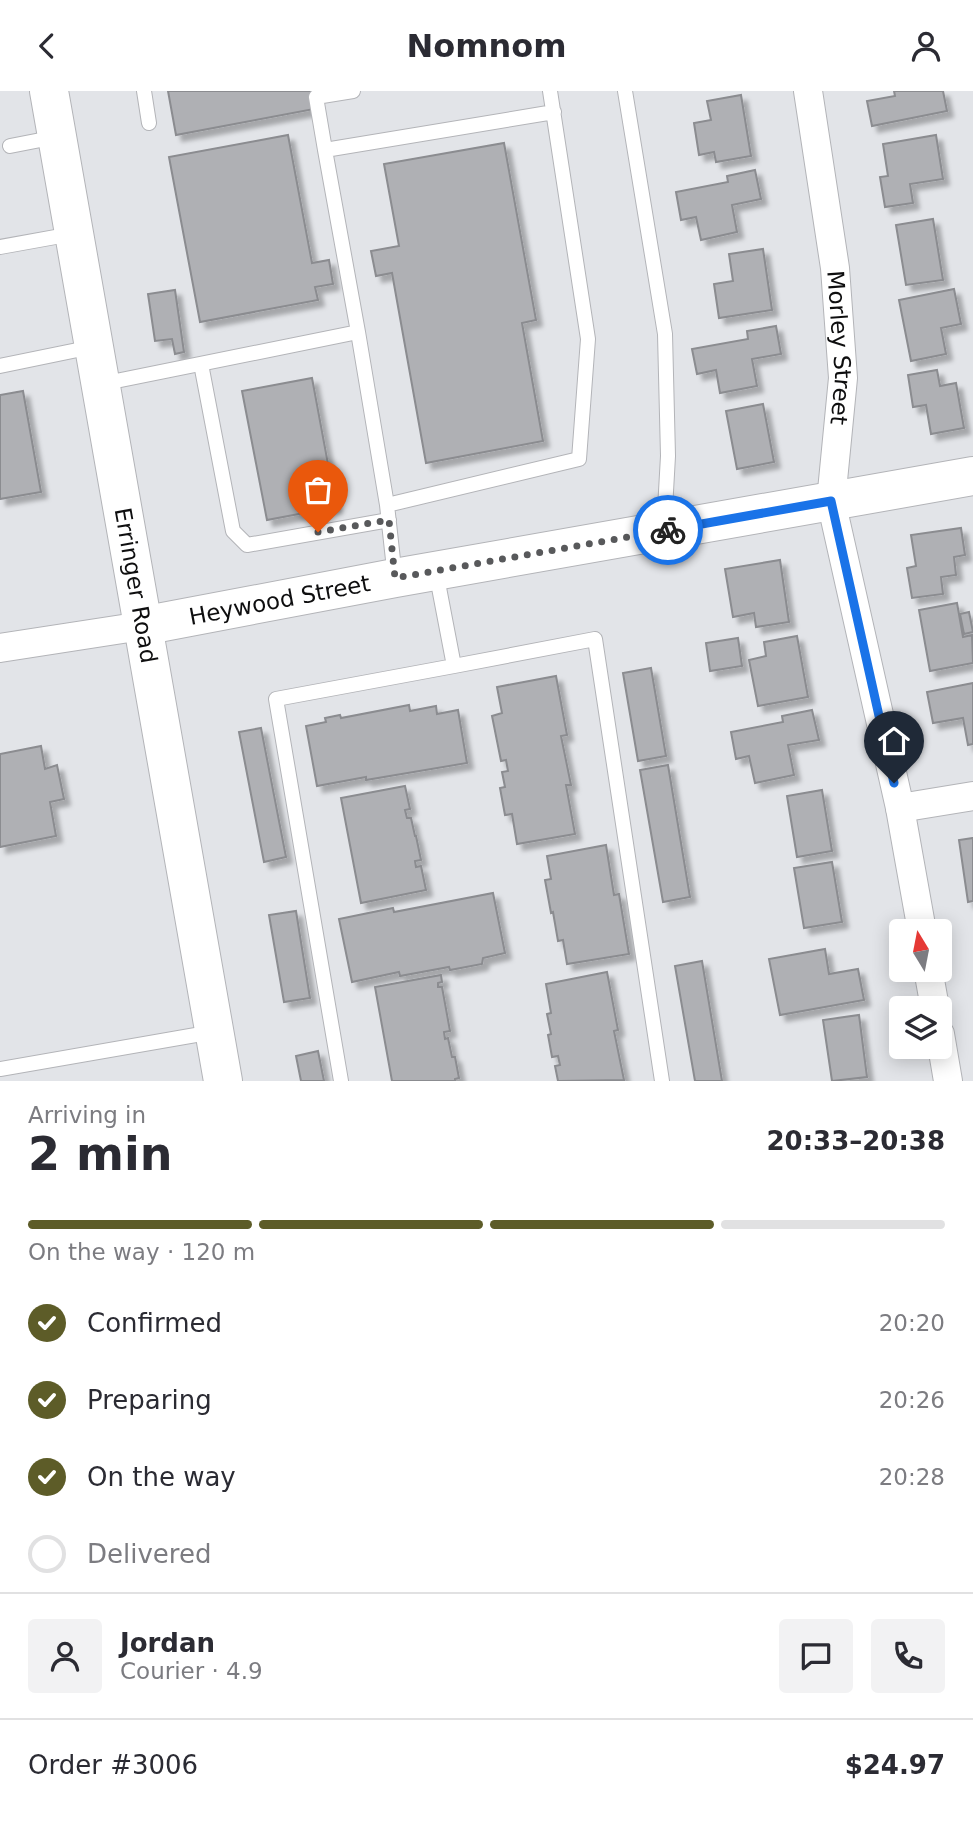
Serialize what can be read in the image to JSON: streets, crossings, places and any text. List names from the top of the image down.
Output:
{
  "streets": {
    "main road": ["Erringer Road", "Heywood Street"],
    "street": ["Morley Street"]
  },
  "crossings": [
    ["Morley Street", "Heywood Street"],
    ["Erringer Road", "Heywood Street"]
  ],
  "north": "top",
  "page": {
    "header": "Nomnom",
    "heading": ["2 min", "Arriving in", "20:33–20:38"],
    "panel": [
      "Jordan",
      "Courier · 4.9",
      "Order #3006",
      "$24.97"
    ],
    "bar": "On the way · 120 m",
    "list": [
      ["Confirmed", "20:20"],
      ["Preparing", "20:26"],
      ["On the way", "20:28"],
      "Delivered"
    ]
  }
}
